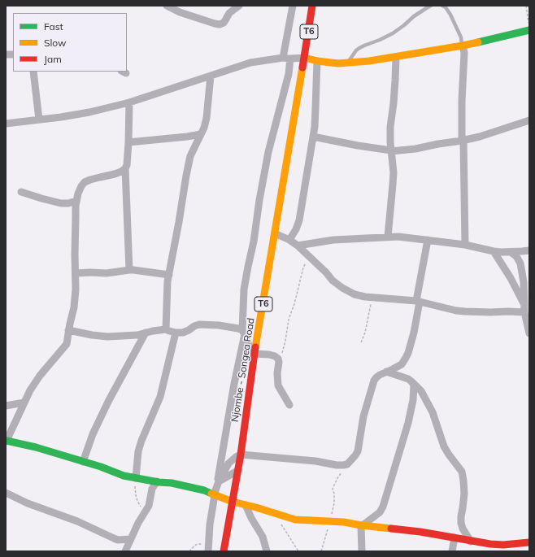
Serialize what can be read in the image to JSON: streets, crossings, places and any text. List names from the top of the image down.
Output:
{
  "streets": {
    "main road": ["T6", "Njombe - Songea Road"]
  },
  "crossings": [
    ["T6", "Njombe - Songea Road"]
  ],
  "legend": ["Fast", "Slow", "Jam"]
}
